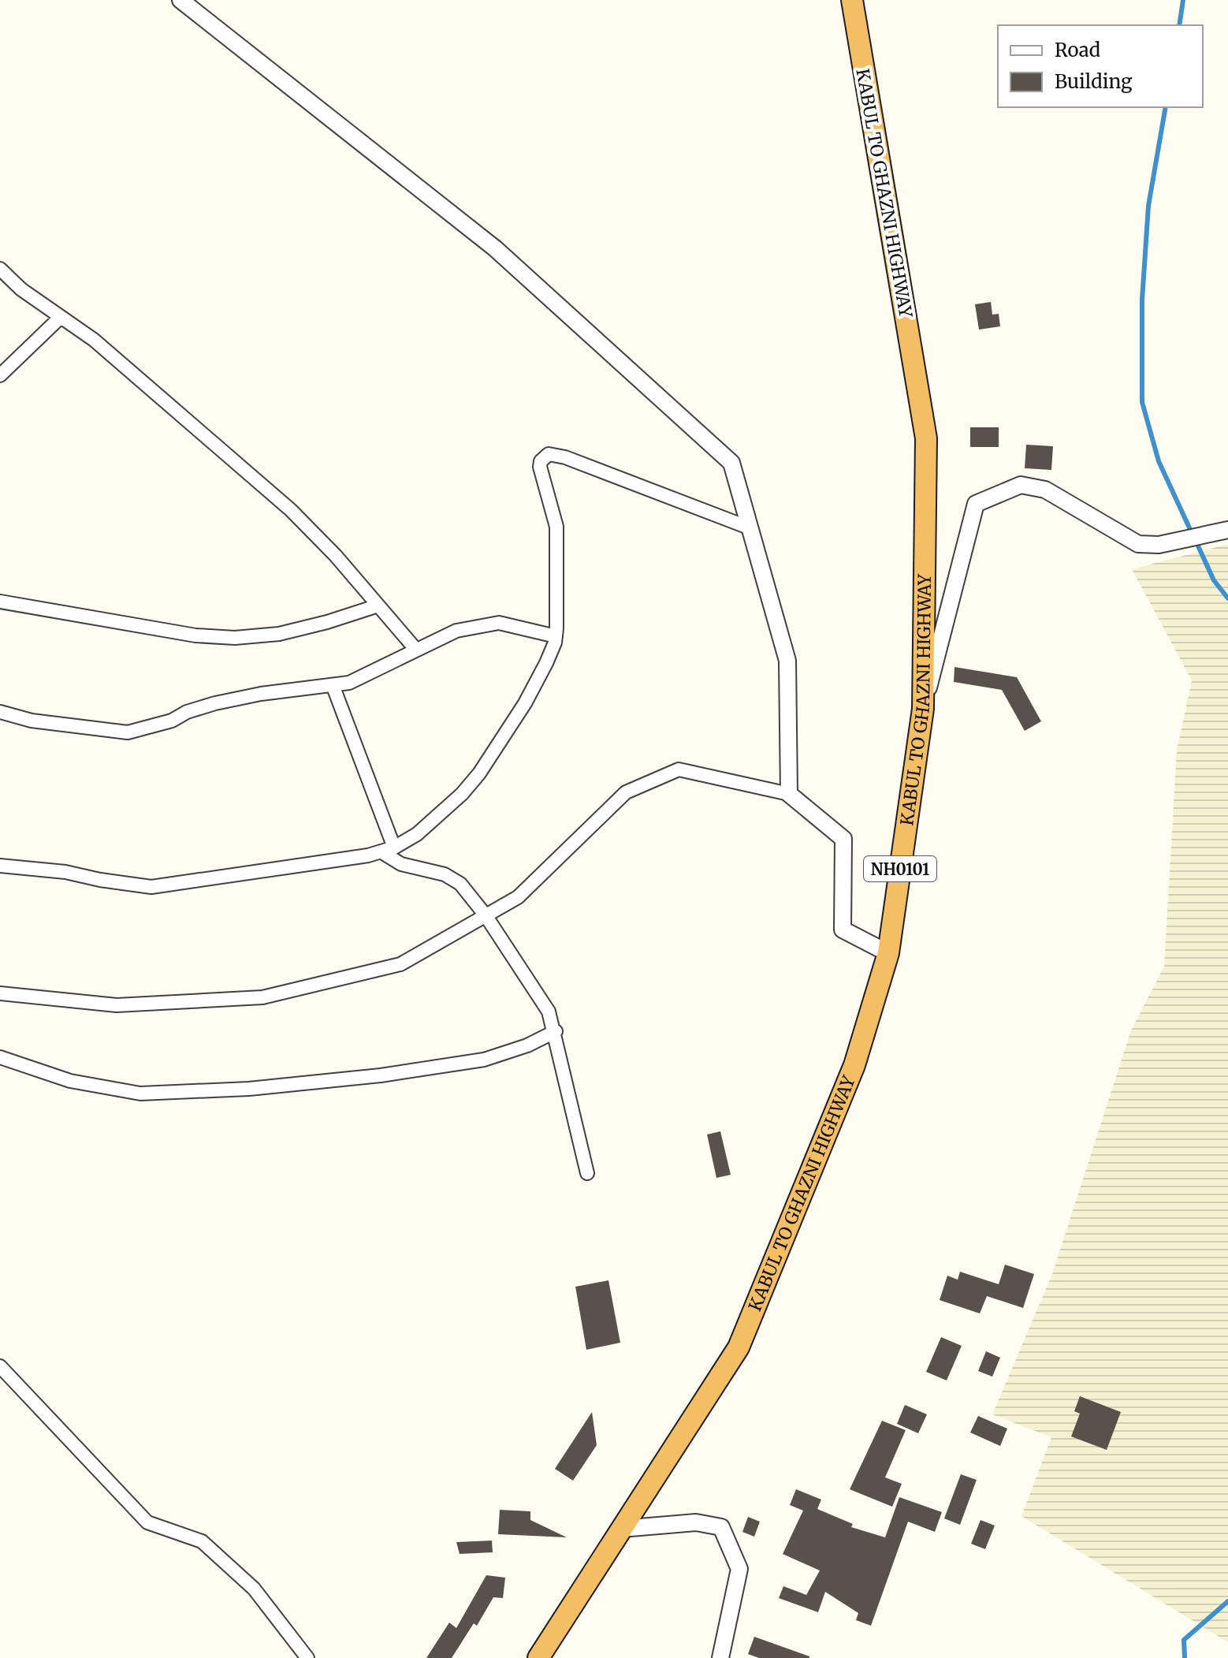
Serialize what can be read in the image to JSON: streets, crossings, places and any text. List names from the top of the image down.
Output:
{
  "streets": {
    "highway": ["KABUL TO GHAZNI HIGHWAY", "NH0101"]
  },
  "legend": ["Road", "Building"]
}
